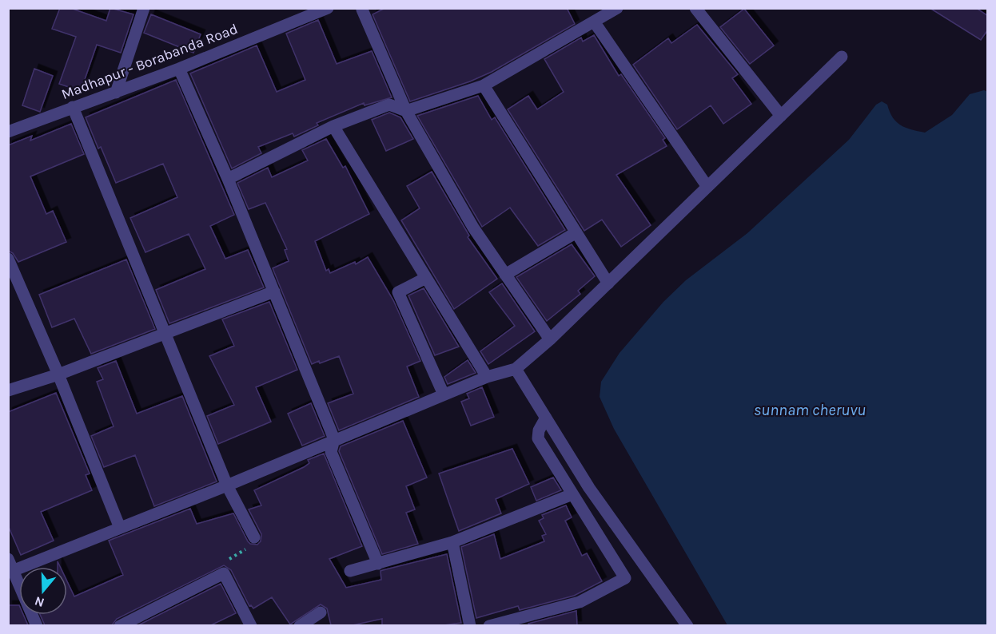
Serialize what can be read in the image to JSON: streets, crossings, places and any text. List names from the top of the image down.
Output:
{
  "streets": {
    "street": ["Madhapur - Borabanda Road"]
  },
  "water": ["sunnam cheruvu"],
  "north": "bottom"
}
